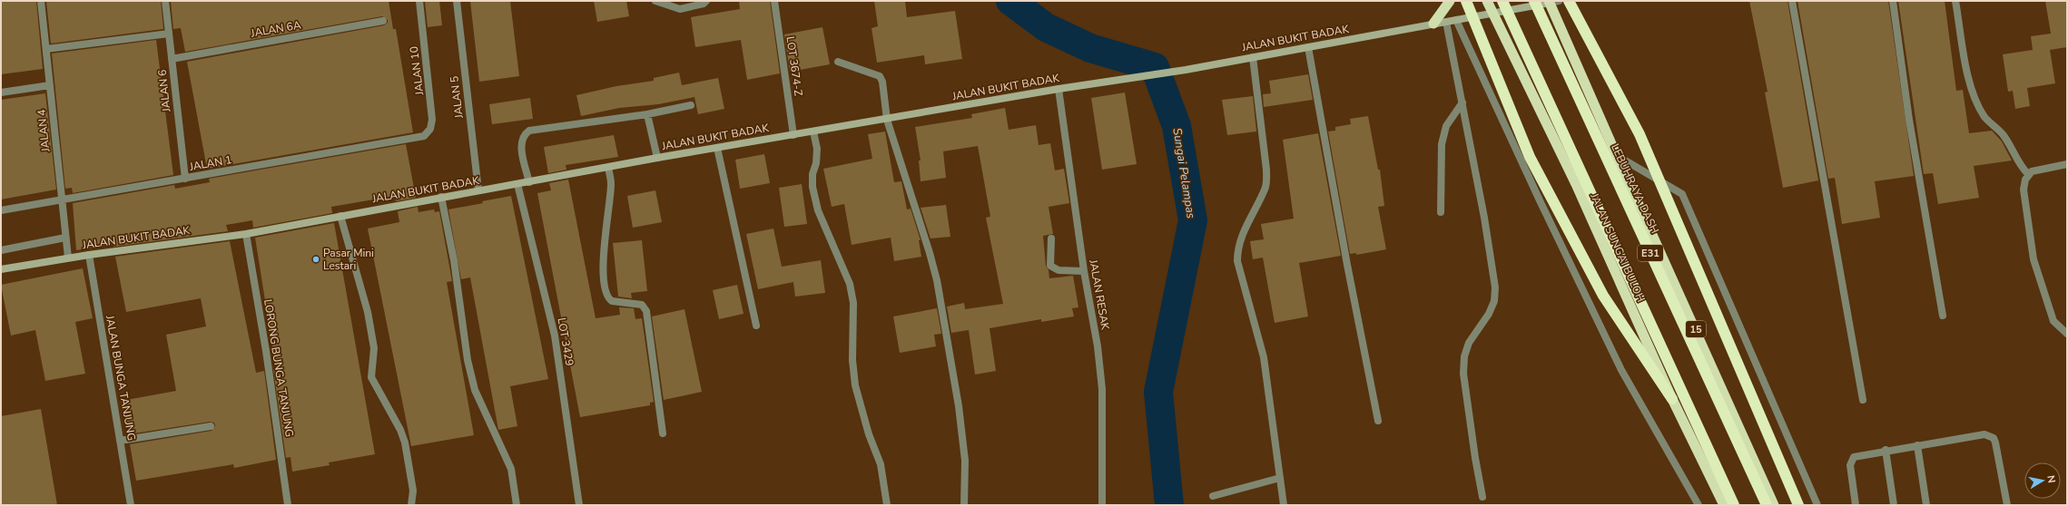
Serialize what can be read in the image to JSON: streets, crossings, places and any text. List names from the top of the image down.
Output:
{
  "streets": {
    "highway": [
      "LEBUHRAYA DASH",
      "JALAN SUNGAI BULOH",
      "E31",
      "15"
    ],
    "main road": ["JALAN BUKIT BADAK"],
    "street": [
      "JALAN 6A",
      "LOT 3674-Z",
      "JALAN 10",
      "JALAN 6",
      "JALAN 5",
      "JALAN 4",
      "JALAN 1",
      "JALAN RESAK",
      "LOT 3429",
      "LORONG BUNGA TANJUNG",
      "JALAN BUNGA TANJUNG"
    ]
  },
  "crossings": [
    ["JALAN 6A", "JALAN 6"],
    ["JALAN BUKIT BADAK", "LOT 3674-Z"],
    ["JALAN BUKIT BADAK", "JALAN 5"],
    ["JALAN BUKIT BADAK", "JALAN 4"],
    ["JALAN BUKIT BADAK", "JALAN SUNGAI BULOH"],
    ["JALAN BUKIT BADAK", "JALAN RESAK"],
    ["JALAN BUKIT BADAK", "15"],
    ["JALAN BUKIT BADAK", "LOT 3429"],
    ["JALAN BUKIT BADAK", "LORONG BUNGA TANJUNG"],
    ["JALAN BUKIT BADAK", "JALAN BUNGA TANJUNG"],
    ["JALAN 10", "JALAN 1"],
    ["JALAN 6", "JALAN 1"],
    ["JALAN 4", "JALAN 1"]
  ],
  "water": ["Sungai Pelampas"],
  "places": ["Pasar Mini Lestari"],
  "north": "right"
}
